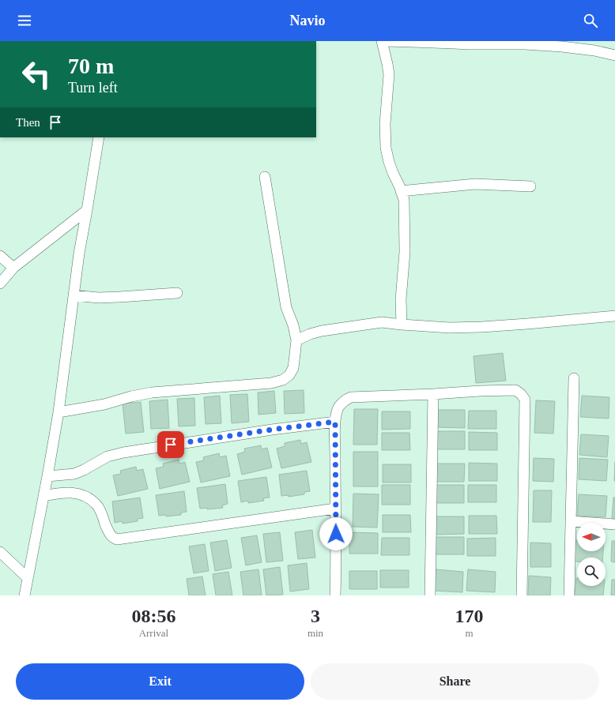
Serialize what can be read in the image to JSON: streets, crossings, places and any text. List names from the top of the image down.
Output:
{
  "north": "left",
  "page": {
    "header": "Navio",
    "turn": ["70 m", "Turn left"],
    "then": "Then",
    "eta": [
      "08:56",
      "Arrival",
      "3",
      "min",
      "170",
      "m"
    ],
    "buttons": ["Exit", "Share"]
  }
}
